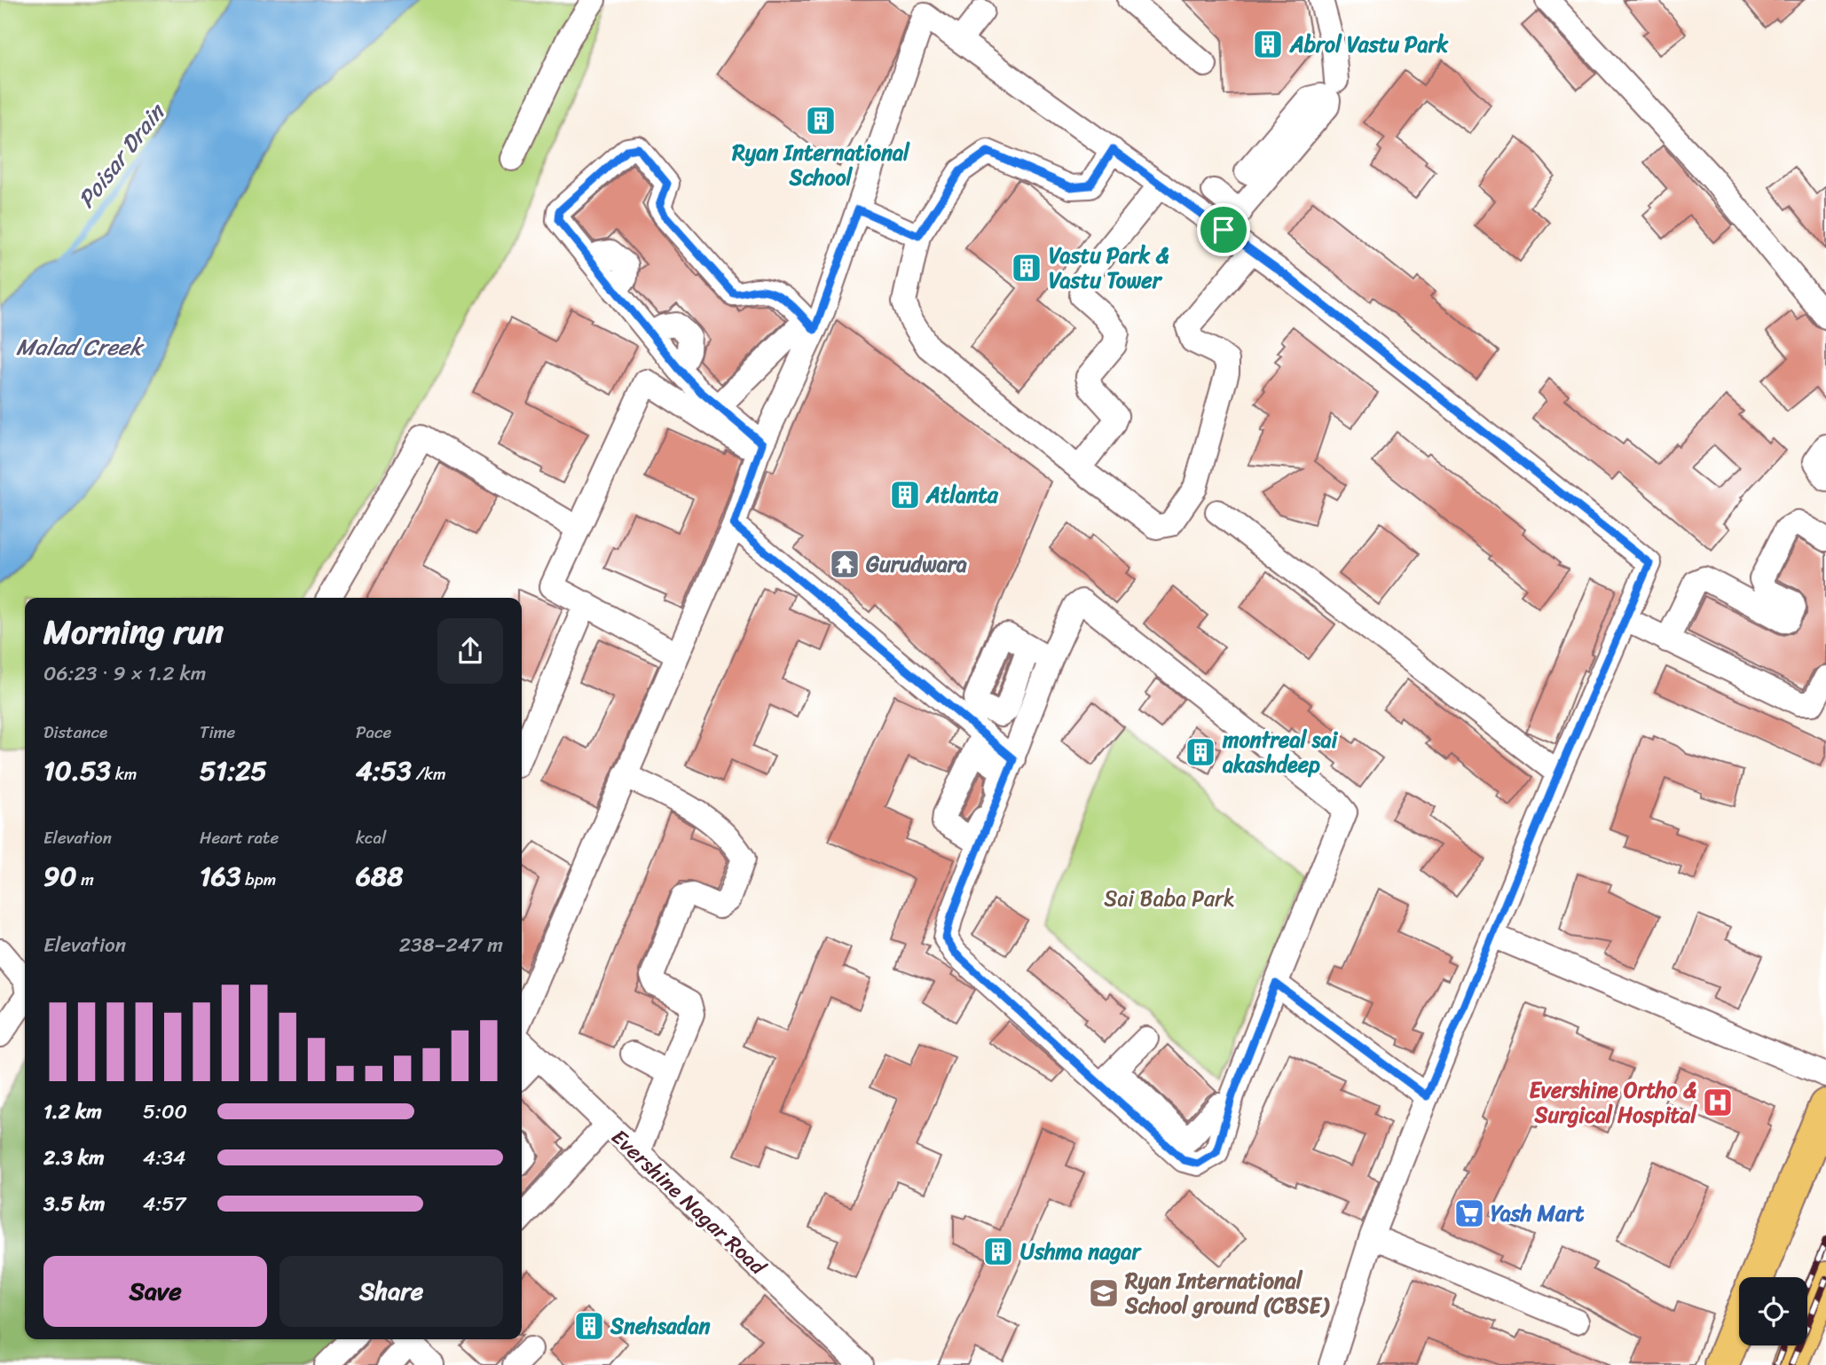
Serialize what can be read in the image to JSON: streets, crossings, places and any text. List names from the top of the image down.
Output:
{
  "streets": {
    "street": ["Evershine Nagar Road"]
  },
  "water": ["Poisar Drain", "Malad Creek"],
  "parks": ["Sai Baba Park"],
  "places": {
    "building": [
      "Abrol Vastu Park",
      "Ryan International School",
      "Vastu Park & Vastu Tower",
      "Atlanta",
      "montreal sai akashdeep",
      "Ushma nagar",
      "Snehsadan"
    ],
    "temple": ["Gurudwara"],
    "hospital": ["Evershine Ortho & Surgical Hospital"],
    "supermarket": ["Yash Mart"],
    "school or university": ["Ryan International School ground (CBSE)"]
  },
  "page": {
    "heading": ["Morning run", "06:23 · 9 × 1.2 km"],
    "stats": [
      ["Distance", "10.53 km"],
      ["Time", "51:25"],
      ["Pace", "4:53 /km"],
      ["Elevation", "90 m"],
      ["Heart rate", "163 bpm"],
      ["kcal", "688"]
    ],
    "chart": ["Elevation", "238–247 m"],
    "list": [
      {
        "name": "1.2 km",
        "note": "5:00"
      },
      {
        "name": "2.3 km",
        "note": "4:34"
      },
      {
        "name": "3.5 km",
        "note": "4:57"
      }
    ],
    "buttons": ["Save", "Share"]
  }
}
